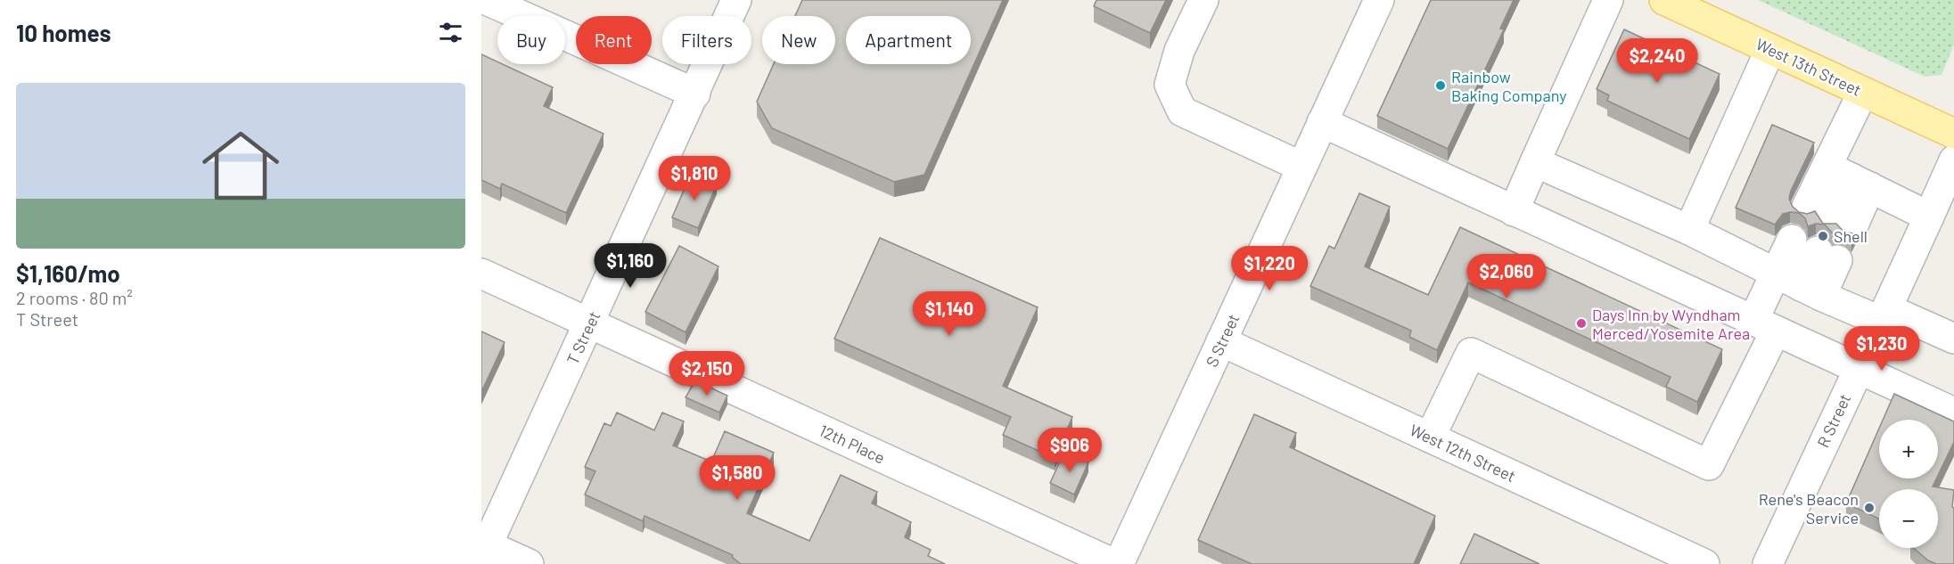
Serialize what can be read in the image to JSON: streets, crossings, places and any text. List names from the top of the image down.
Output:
{
  "streets": {
    "main road": ["West 13th Street"],
    "street": [
      "T Street",
      "S Street",
      "R Street",
      "12th Place",
      "West 12th Street"
    ]
  },
  "crossings": [
    ["T Street", "12th Place"],
    ["S Street", "West 12th Street"]
  ],
  "places": [
    "Rainbow Baking Company",
    "Shell",
    "Days Inn by Wyndham Merced/Yosemite Area",
    "Rene's Beacon Service"
  ],
  "page": {
    "heading": "10 homes",
    "chip": [
      "Buy",
      "Rent",
      "Filters",
      "New",
      "Apartment"
    ],
    "price": [
      "$2,240",
      "$1,810",
      "$1,160",
      "$1,220",
      "$2,060",
      "$1,140",
      "$1,230",
      "$2,150",
      "$906",
      "$1,580"
    ],
    "list": [
      {
        "name": "$1,160/mo",
        "note": "2 rooms · 80 m² · T Street"
      }
    ],
    "map_buttons": ["+", "−"]
  }
}
